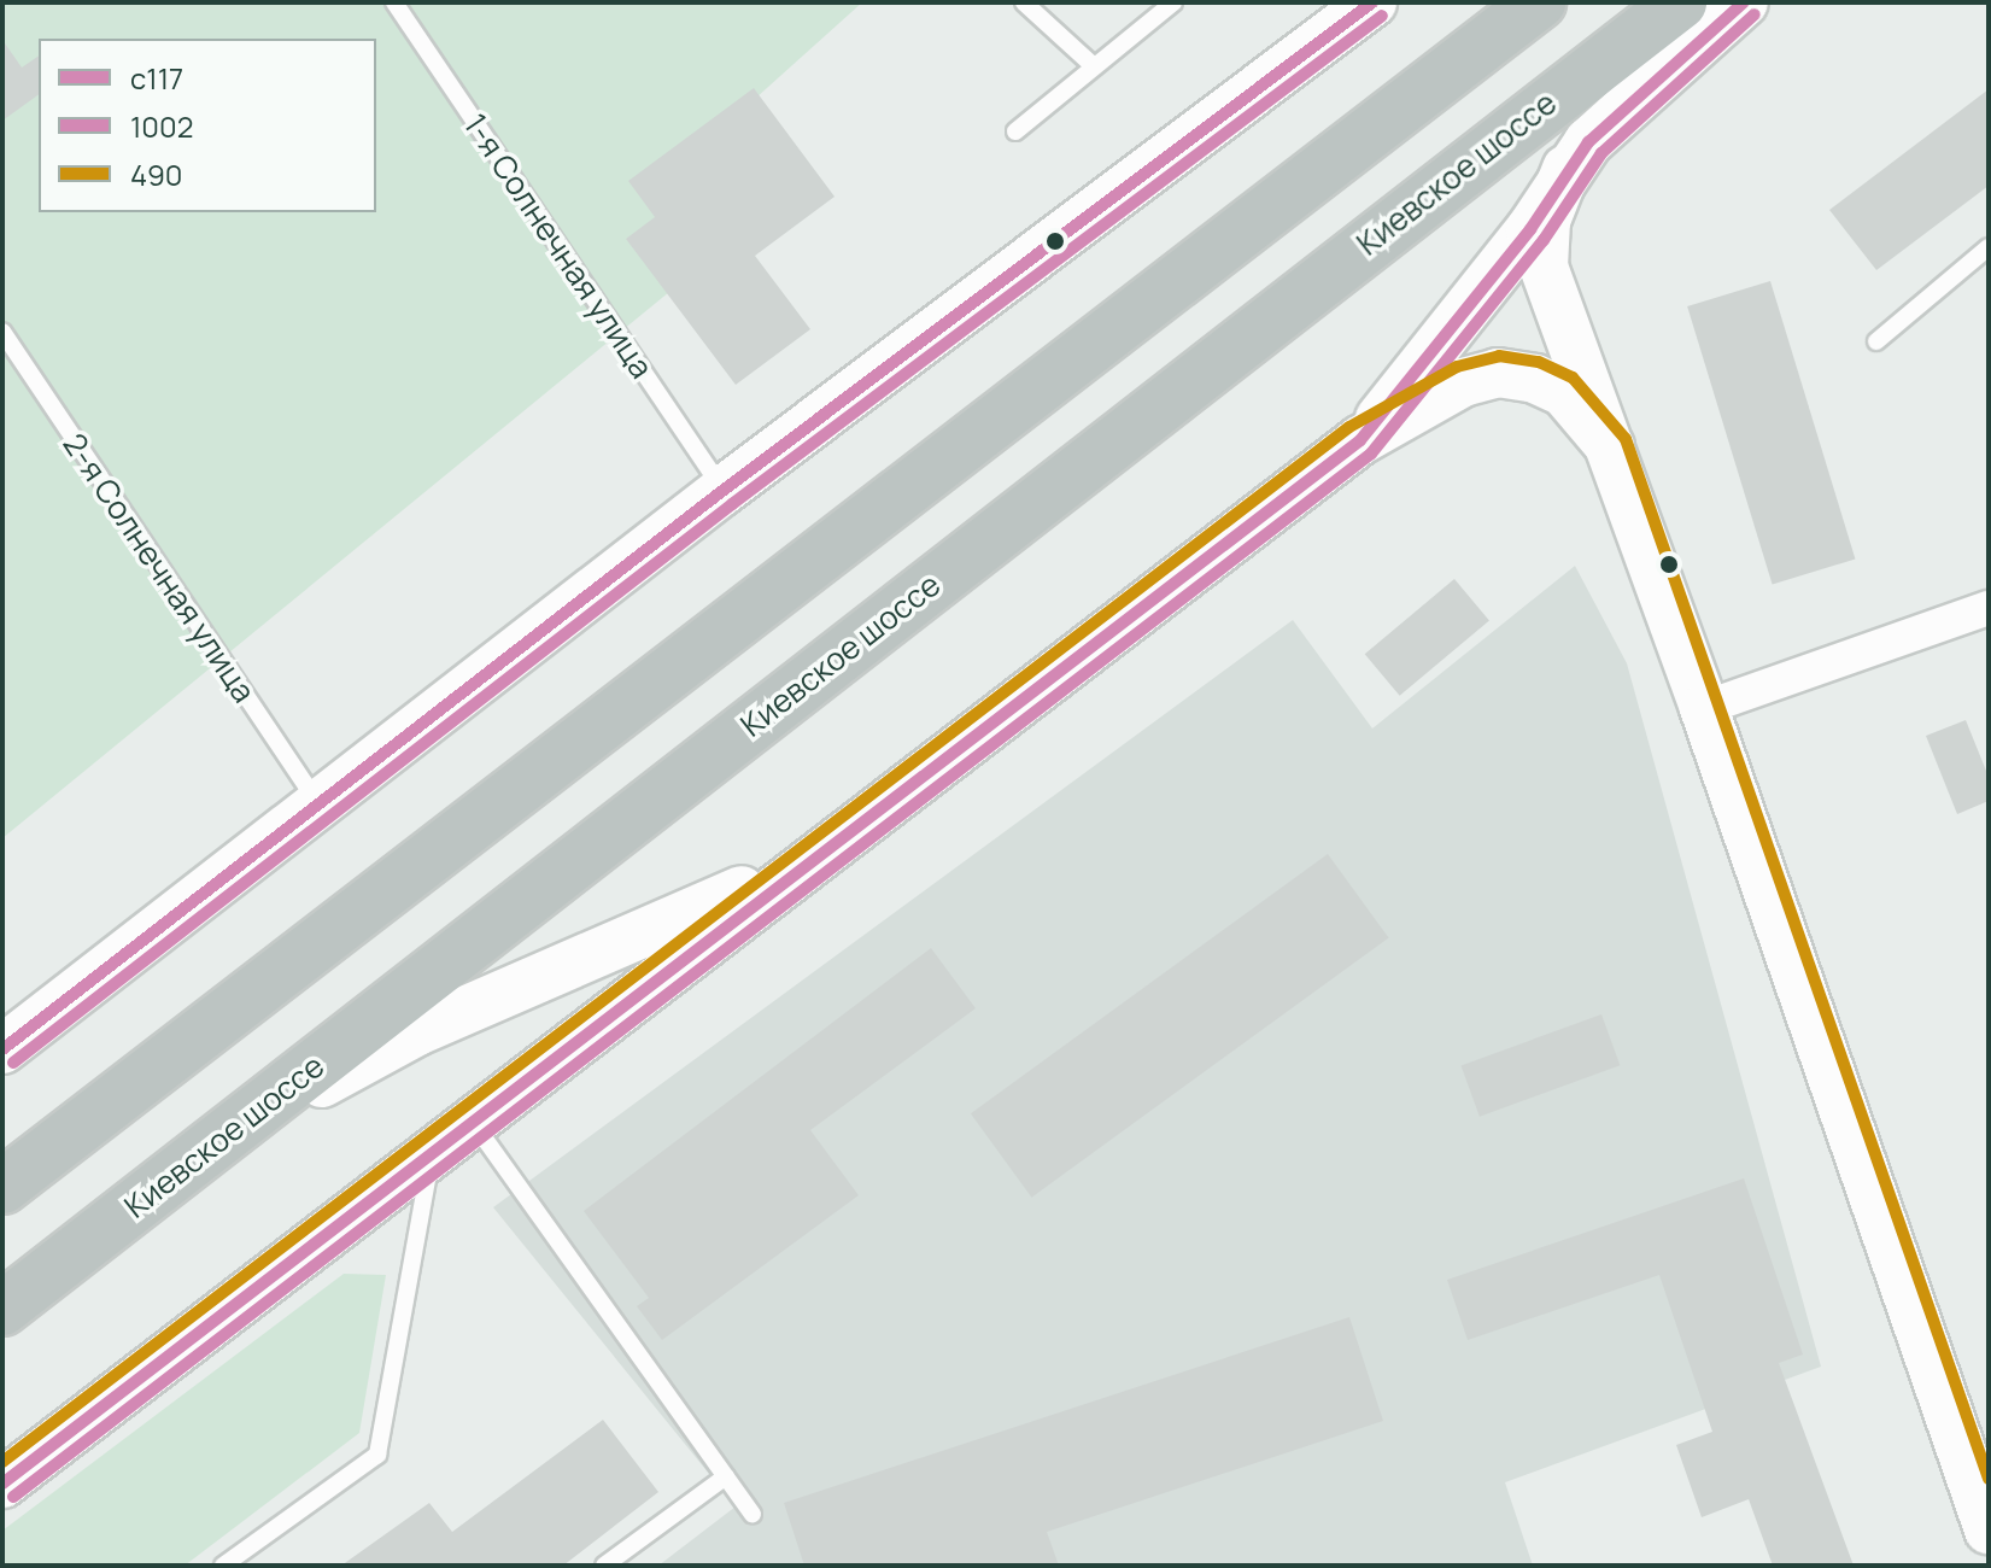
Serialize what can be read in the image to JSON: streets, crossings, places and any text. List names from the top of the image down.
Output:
{
  "streets": {
    "highway": ["Киевское шоссе"],
    "lane": ["1-я Солнечная улица", "2-я Солнечная улица"]
  },
  "lines": ["transit line с117", "transit line 1002", "transit line 490"],
  "legend": ["с117", "1002", "490"]
}
